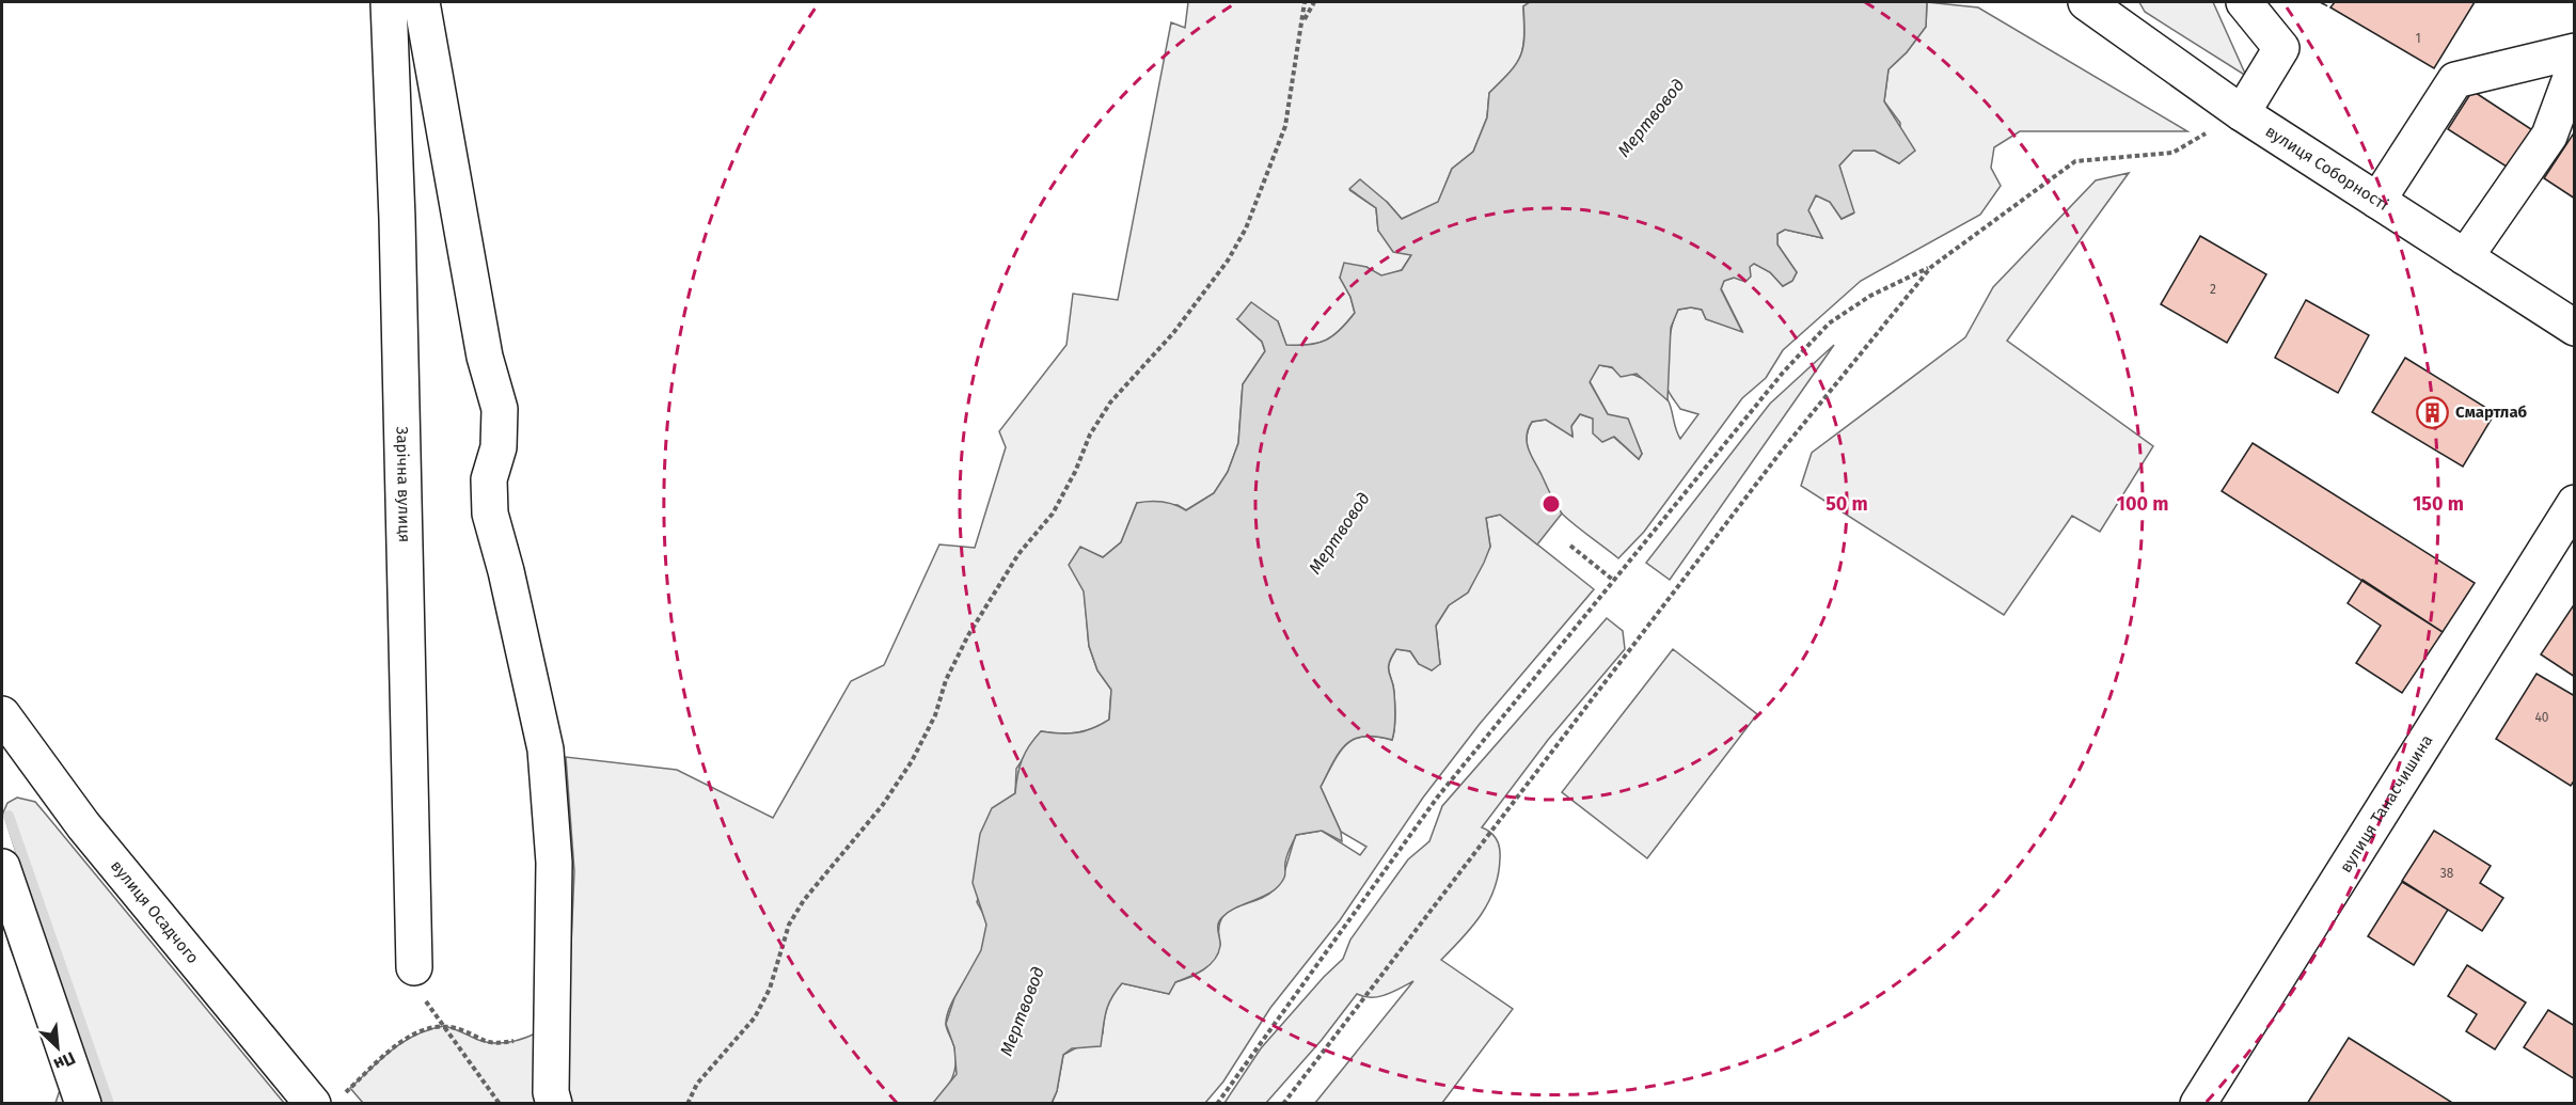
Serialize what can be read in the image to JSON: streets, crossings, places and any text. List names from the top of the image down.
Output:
{
  "streets": {
    "street": [
      "вулиця Соборності",
      "Зарічна вулиця",
      "вулиця Танасчишина",
      "вулиця Осадчого"
    ]
  },
  "water": ["Мертвовод"],
  "places": {
    "building": ["Смартлаб"]
  },
  "house_numbers": [
    "1",
    "2",
    "40",
    "38"
  ],
  "north": "bottom right",
  "rings": ["50 m", "100 m", "150 m"]
}
